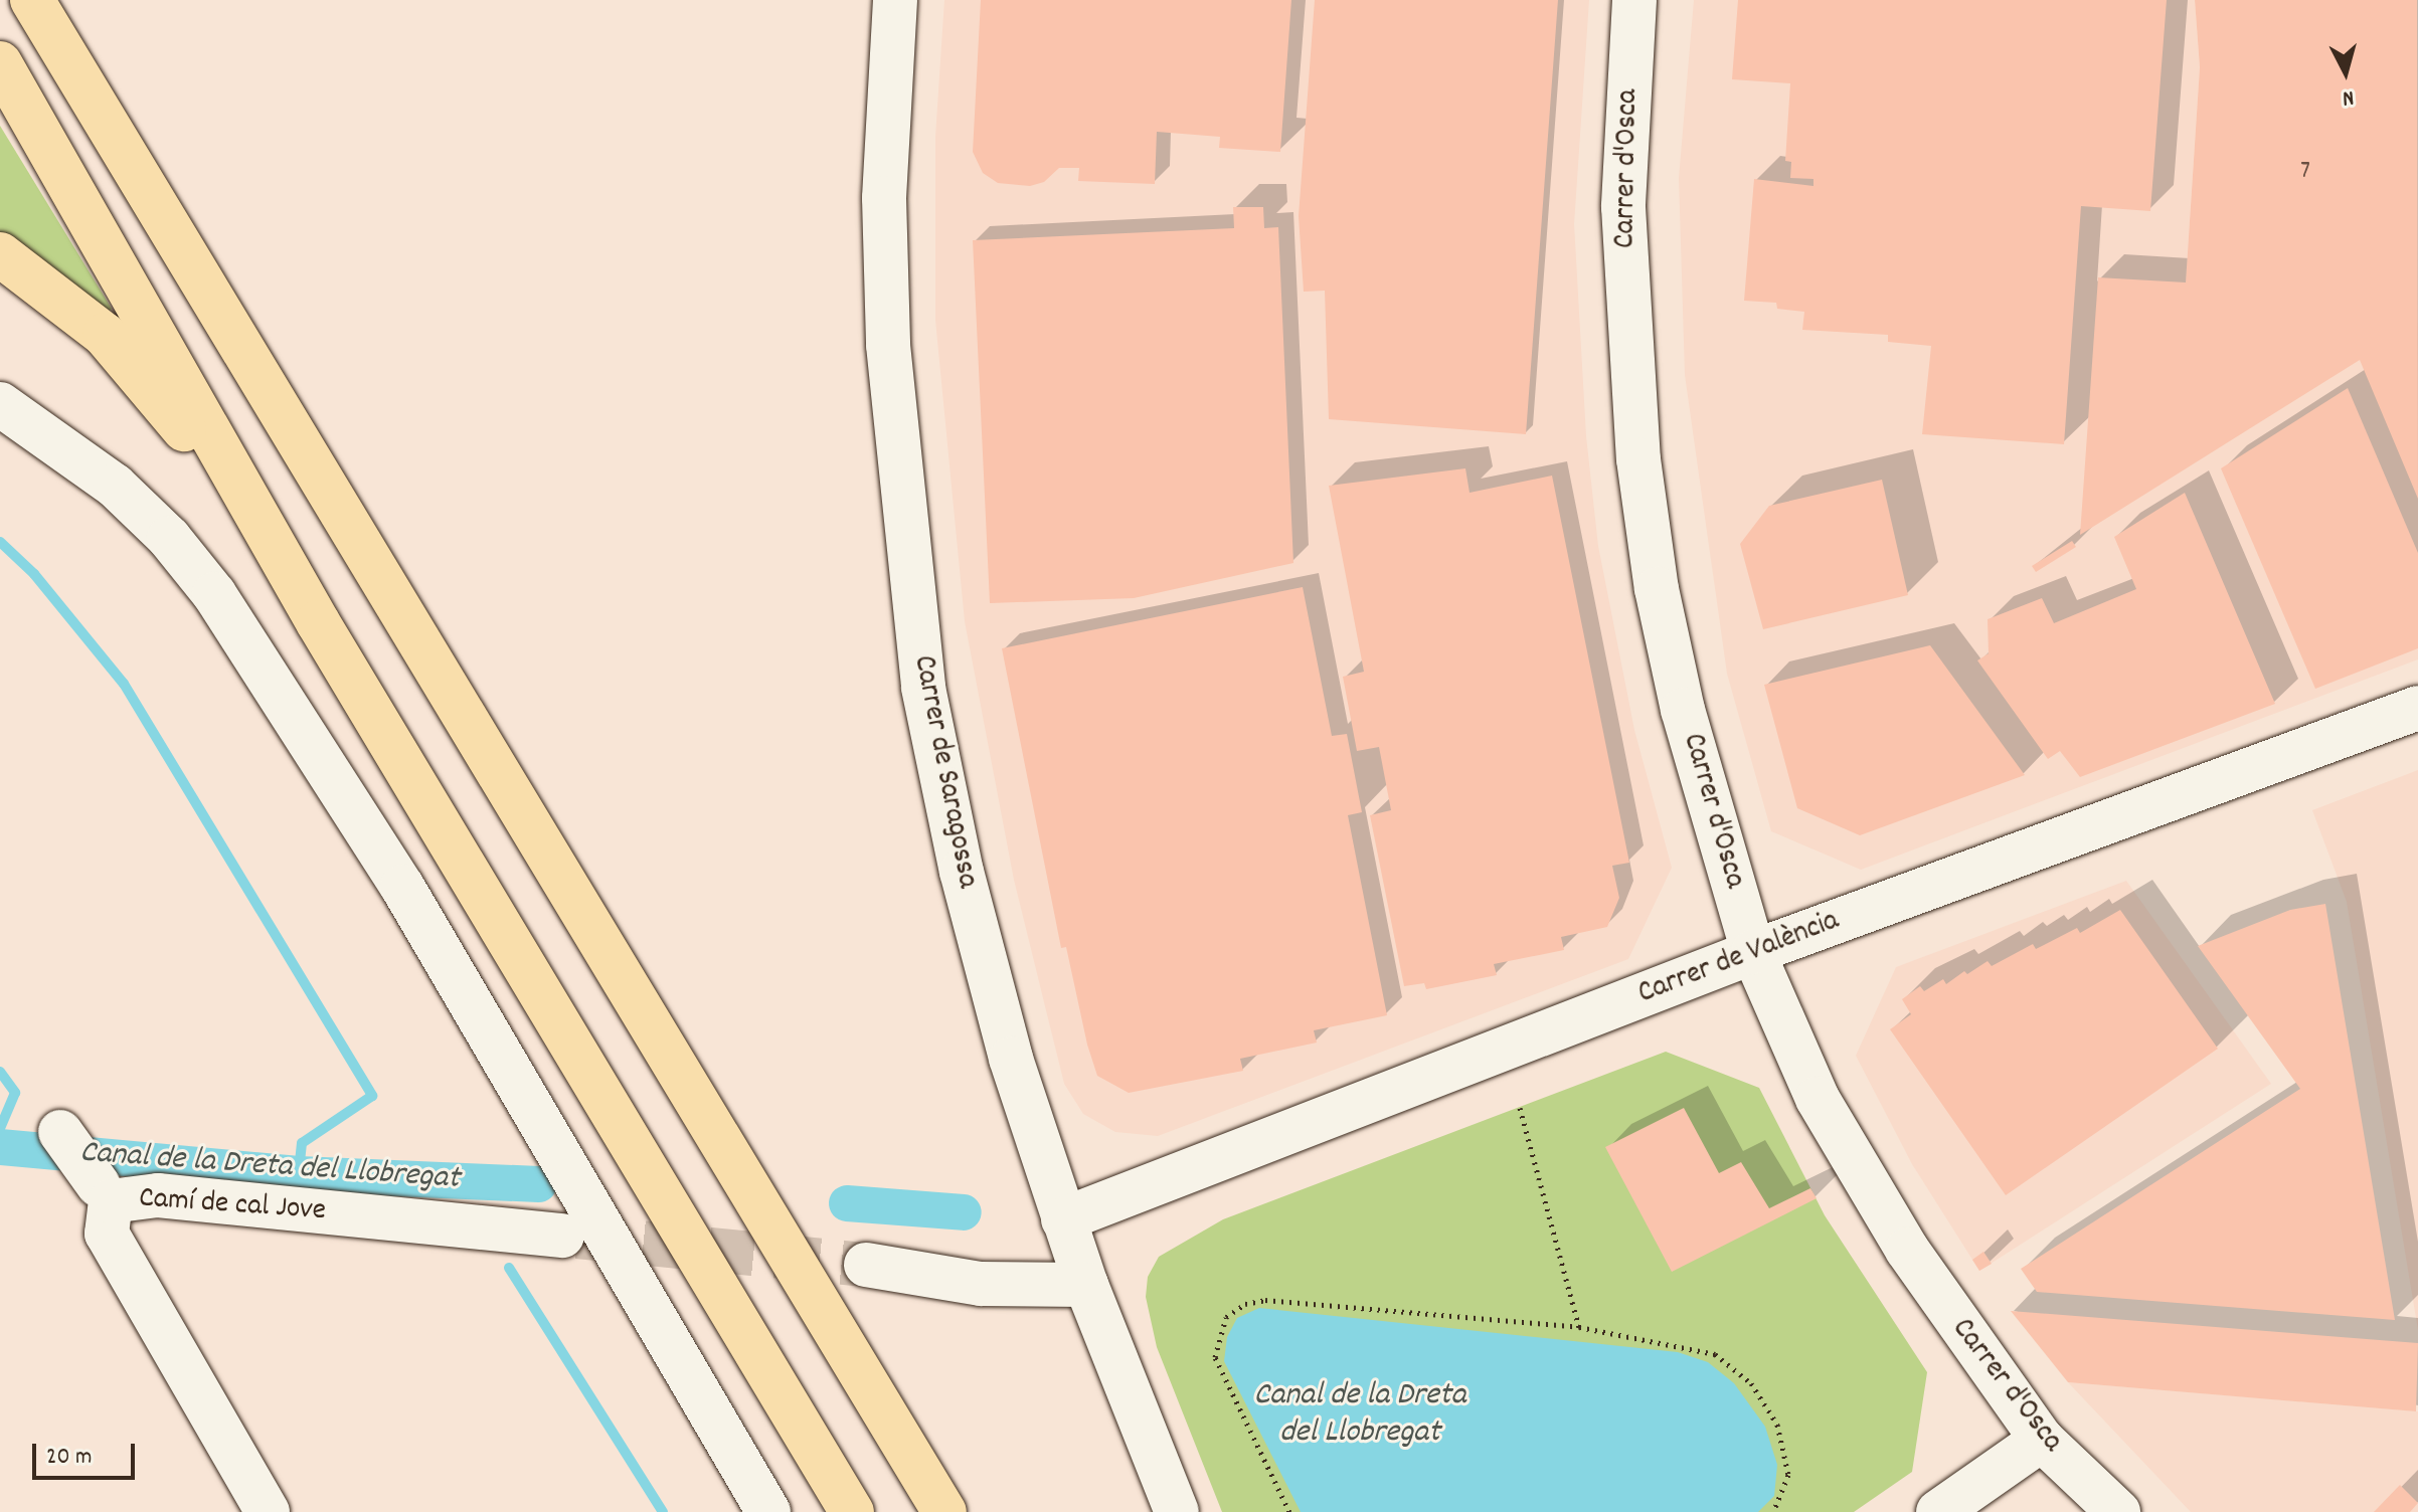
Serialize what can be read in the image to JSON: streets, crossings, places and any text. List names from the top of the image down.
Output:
{
  "streets": {
    "street": [
      "Carrer d'Osca",
      "Carrer de Saragossa",
      "Carrer de València",
      "Camí de cal Jove"
    ]
  },
  "crossings": [
    ["Carrer d'Osca", "Carrer de València"],
    ["Carrer de Saragossa", "Carrer de València"]
  ],
  "water": ["Canal de la Dreta del Llobregat"],
  "house_numbers": ["7"],
  "scale_bar": "20 m",
  "north": "bottom"
}
